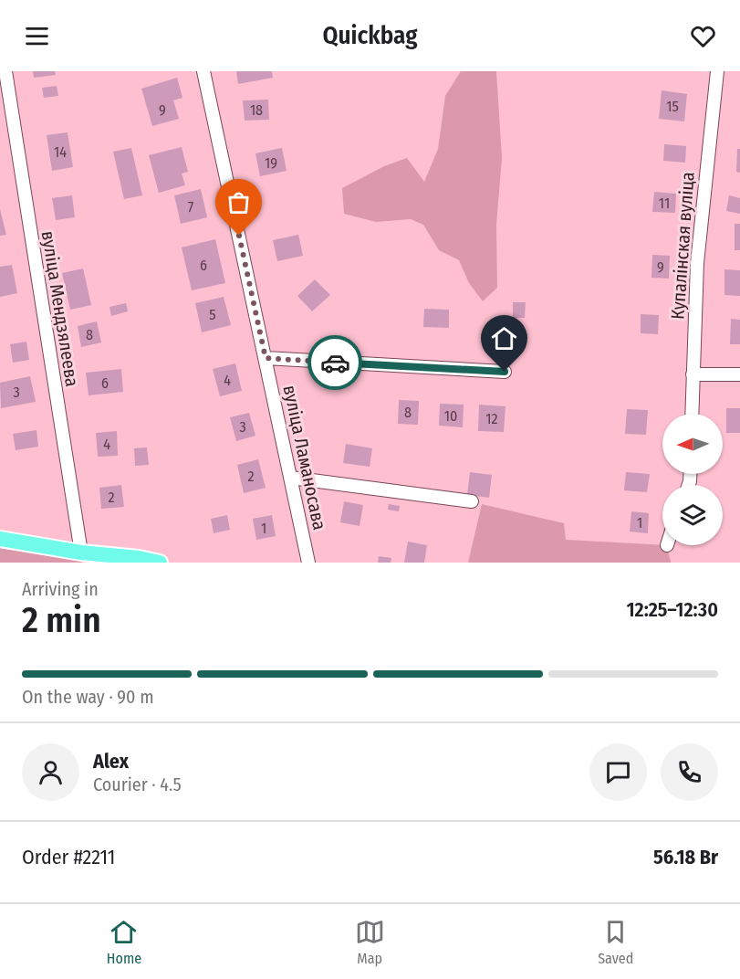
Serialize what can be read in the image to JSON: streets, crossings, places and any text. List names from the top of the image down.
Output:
{
  "streets": {
    "street": ["Купалінская вуліца", "вуліца Мендзялеева", "вуліца Ламаносава"]
  },
  "house_numbers": [
    "15",
    "9",
    "18",
    "14",
    "19",
    "11",
    "7",
    "6",
    "9",
    "5",
    "8",
    "4",
    "6",
    "3",
    "8",
    "10",
    "12",
    "3",
    "4",
    "2",
    "2",
    "1",
    "1"
  ],
  "north": "left",
  "page": {
    "header": "Quickbag",
    "heading": ["2 min", "Arriving in", "12:25–12:30"],
    "panel": [
      "Alex",
      "Courier · 4.5",
      "Order #2211",
      "56.18 Br"
    ],
    "bar": "On the way · 90 m",
    "tabs": ["Home", "Map", "Saved"]
  }
}
